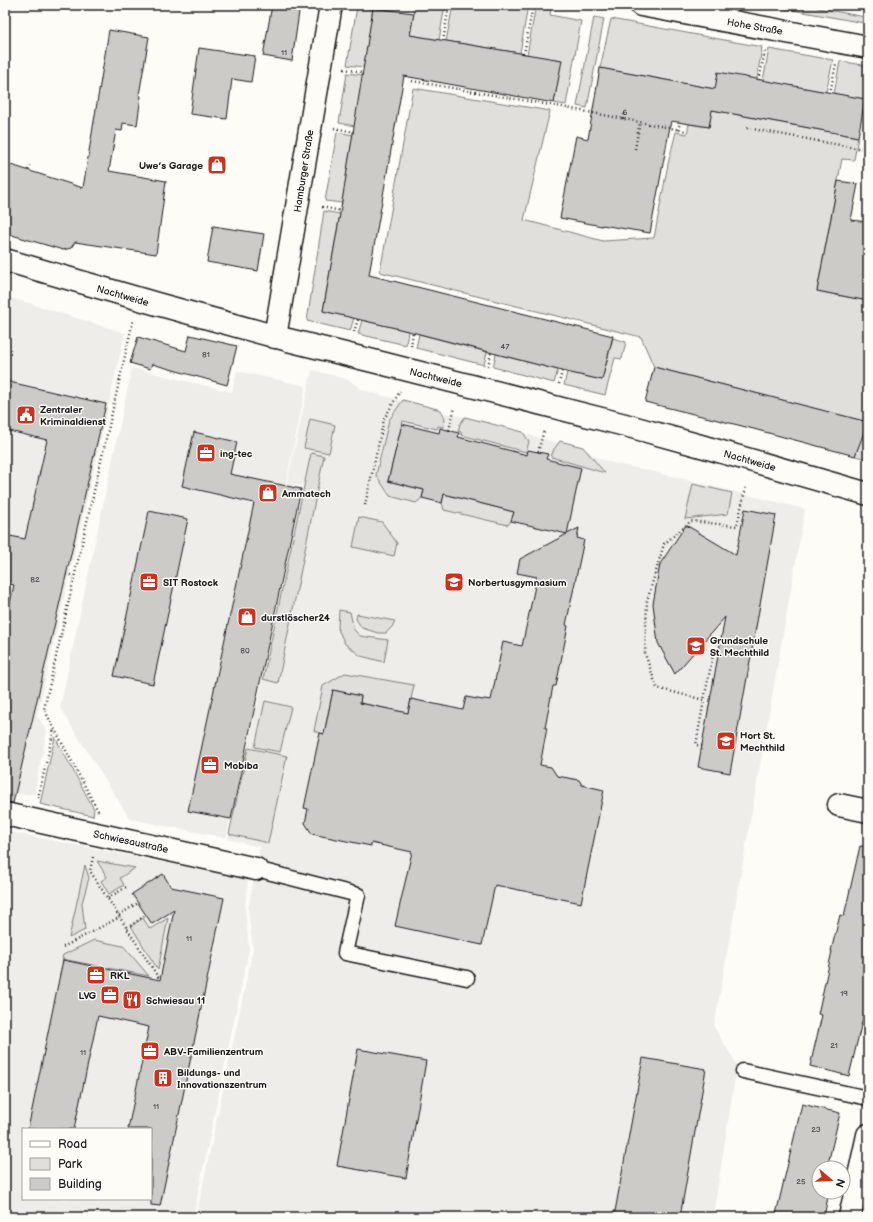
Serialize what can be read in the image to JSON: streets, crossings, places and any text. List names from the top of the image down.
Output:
{
  "streets": {
    "street": [
      "Hohe Straße",
      "Hamburger Straße",
      "Nachtweide",
      "Schwiesaustraße"
    ]
  },
  "crossings": [
    ["Hamburger Straße", "Nachtweide"]
  ],
  "places": {
    "shop": ["Uwe’s Garage", "Ammatech", "durstlöscher24"],
    "public building": ["Zentraler Kriminaldienst"],
    "office": [
      "ing-tec",
      "SIT Rostock",
      "Mobiba",
      "RKL",
      "LVG",
      "ABV-Familienzentrum"
    ],
    "school or university": ["Norbertusgymnasium", "Grundschule St. Mechthild", "Hort St. Mechthild"],
    "restaurant": ["Schwiesau 11"],
    "building": ["Bildungs- und Innovationszentrum"]
  },
  "house_numbers": [
    "11",
    "6",
    "47",
    "81",
    "82",
    "80",
    "11",
    "19",
    "21",
    "11",
    "11",
    "23",
    "25"
  ],
  "legend": ["Road", "Park", "Building"],
  "north": "right"
}
